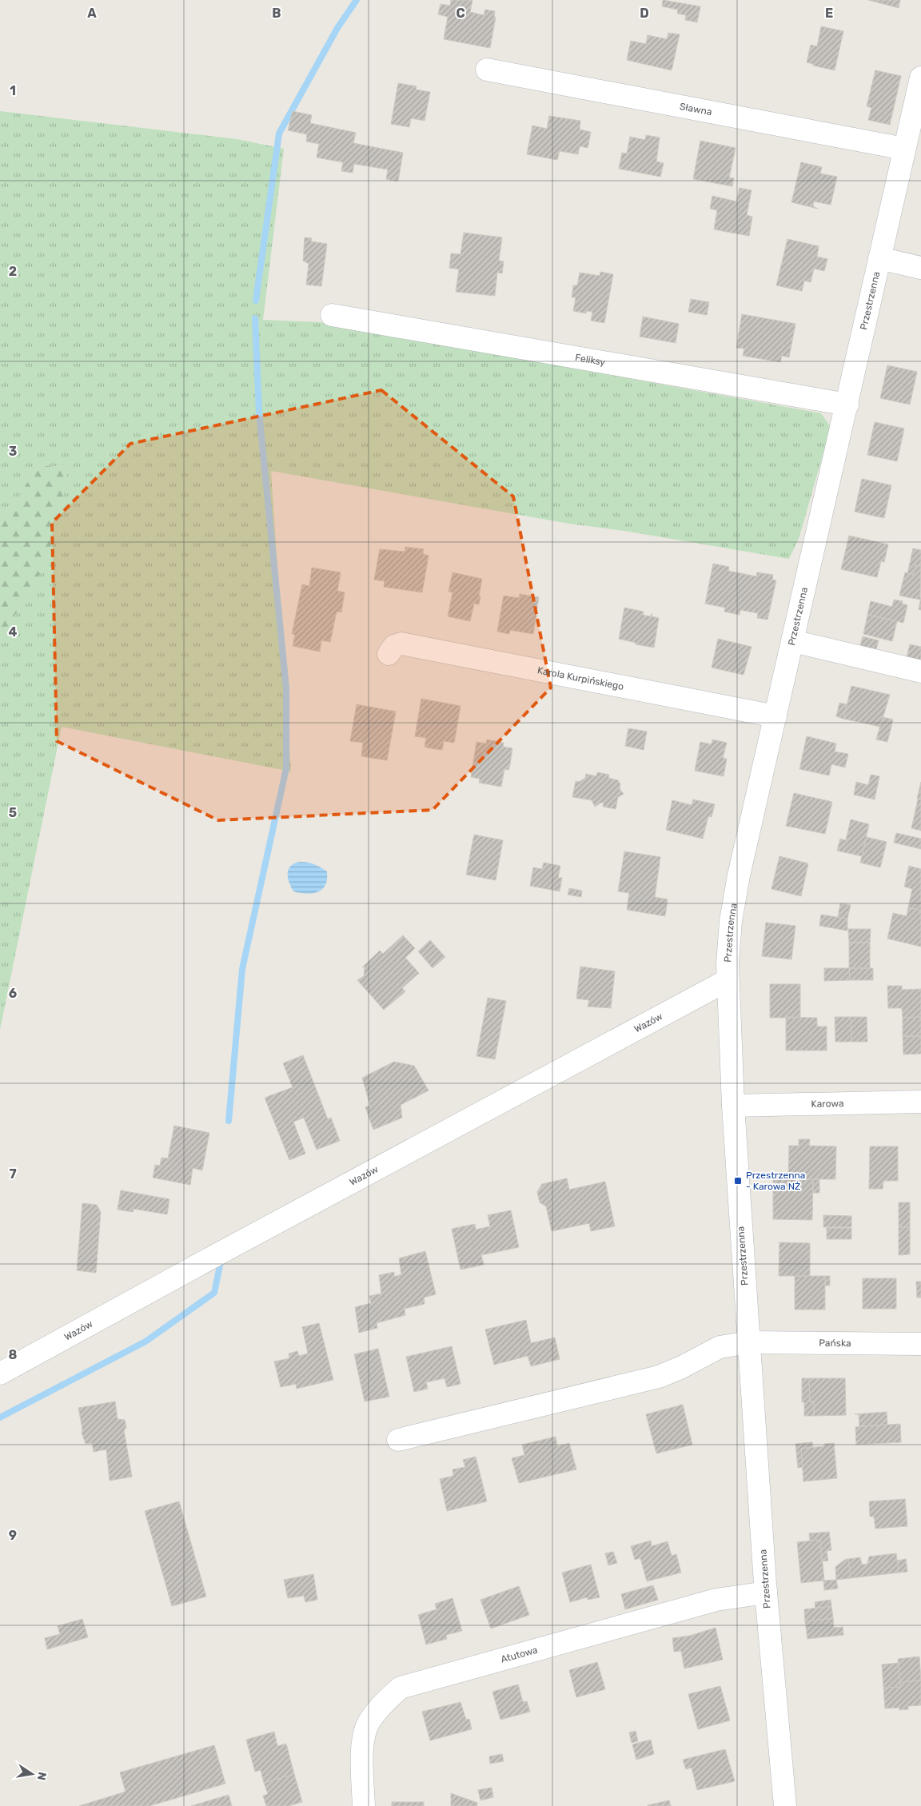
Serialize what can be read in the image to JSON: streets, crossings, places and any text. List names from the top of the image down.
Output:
{
  "streets": {
    "street": [
      "Sławna",
      "Przestrzenna",
      "Feliksy",
      "Karola Kurpińskiego",
      "Wazów",
      "Karowa",
      "Pańska",
      "Atutowa"
    ]
  },
  "crossings": [
    ["Sławna", "Przestrzenna"],
    ["Przestrzenna", "Feliksy"],
    ["Przestrzenna", "Karola Kurpińskiego"],
    ["Przestrzenna", "Wazów"],
    ["Przestrzenna", "Karowa"],
    ["Przestrzenna", "Pańska"],
    ["Przestrzenna", "Atutowa"]
  ],
  "places": {
    "transit": ["Przestrzenna - Karowa NŻ"]
  },
  "north": "right",
  "grid": {
    "columns": [
      "A",
      "B",
      "C",
      "D",
      "E"
    ],
    "rows": [
      "1",
      "2",
      "3",
      "4",
      "5",
      "6",
      "7",
      "8",
      "9"
    ]
  }
}
